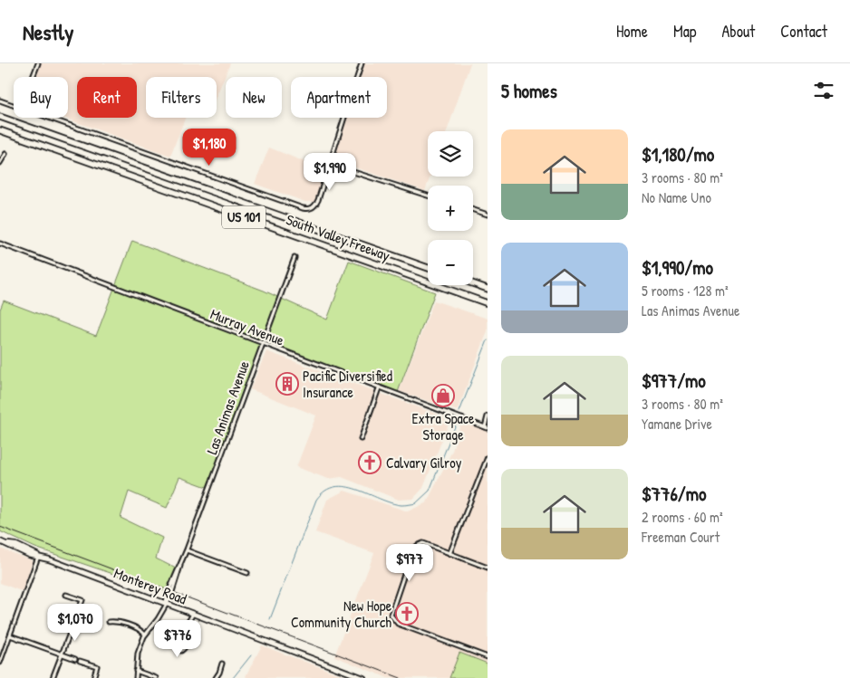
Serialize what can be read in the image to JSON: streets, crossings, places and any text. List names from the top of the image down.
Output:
{
  "streets": {
    "highway": ["US 101", "South Valley Freeway"],
    "main road": ["Monterey Road"],
    "street": ["Murray Avenue", "Las Animas Avenue"]
  },
  "crossings": [
    ["Murray Avenue", "Las Animas Avenue"],
    ["Las Animas Avenue", "Monterey Road"]
  ],
  "places": {
    "building": ["Pacific Diversified Insurance"],
    "shop": ["Extra Space Storage"],
    "church": ["Calvary Gilroy", "New Hope Community Church"]
  },
  "page": {
    "header": "Nestly",
    "nav": [
      "Home",
      "Map",
      "About",
      "Contact"
    ],
    "heading": "5 homes",
    "chip": [
      "Buy",
      "Rent",
      "Filters",
      "New",
      "Apartment"
    ],
    "list": [
      {
        "name": "$1,180/mo",
        "note": "3 rooms · 80 m² · No Name Uno"
      },
      {
        "name": "$1,990/mo",
        "note": "5 rooms · 128 m² · Las Animas Avenue"
      },
      {
        "name": "$977/mo",
        "note": "3 rooms · 80 m² · Yamane Drive"
      },
      {
        "name": "$776/mo",
        "note": "2 rooms · 60 m² · Freeman Court"
      }
    ],
    "price": [
      "$1,180",
      "$1,990",
      "$977",
      "$1,070",
      "$776"
    ],
    "map_buttons": ["+", "−"]
  }
}
